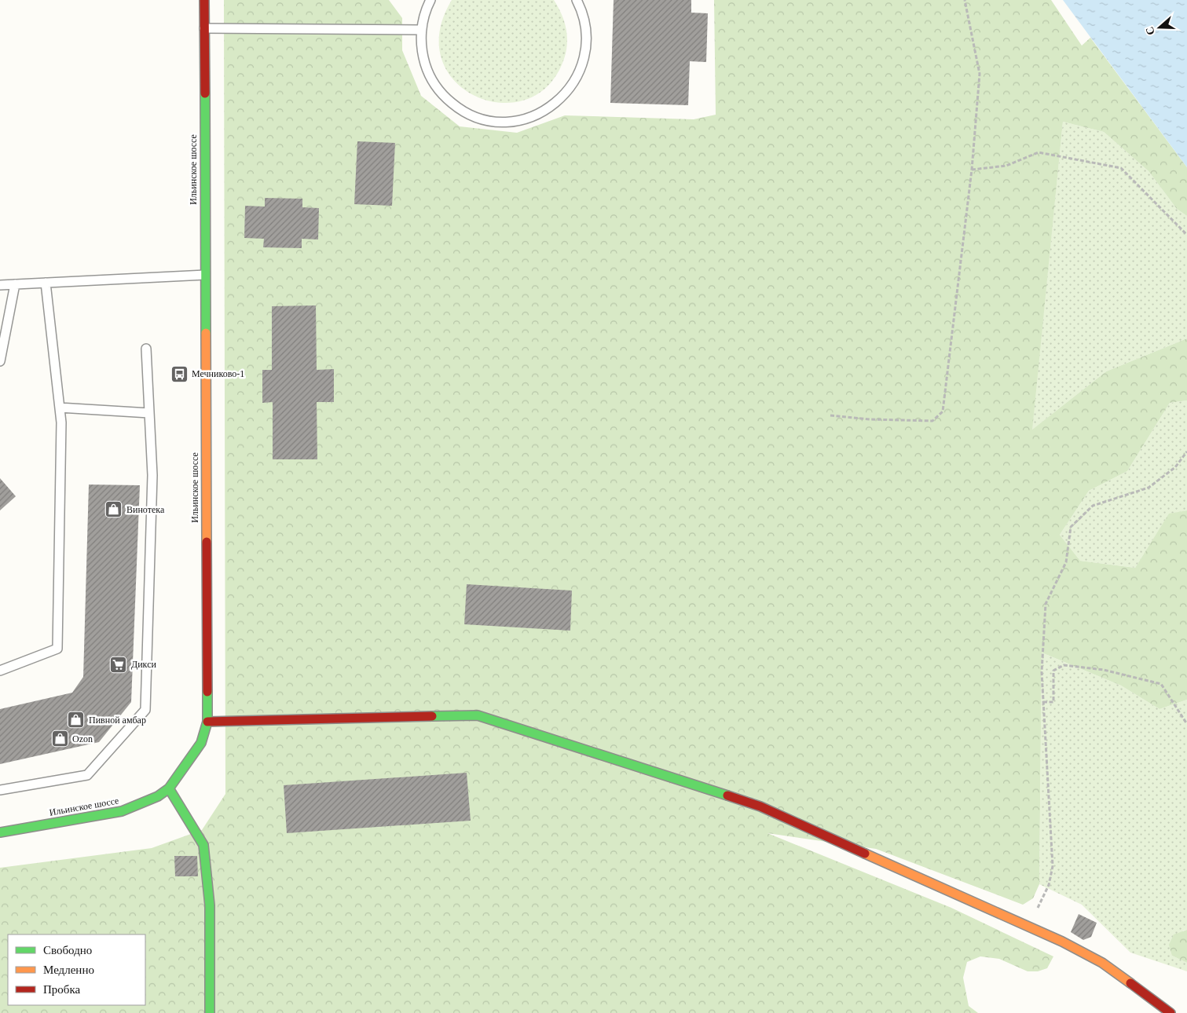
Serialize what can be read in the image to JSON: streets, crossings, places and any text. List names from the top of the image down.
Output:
{
  "streets": {
    "street": ["Ильинское шоссе"]
  },
  "places": {
    "bus stop": ["Мечниково-1"],
    "shop": ["Винотека", "Пивной амбар", "Ozon"],
    "supermarket": ["Дикси"]
  },
  "legend": ["Свободно", "Медленно", "Пробка"],
  "north": "left"
}
